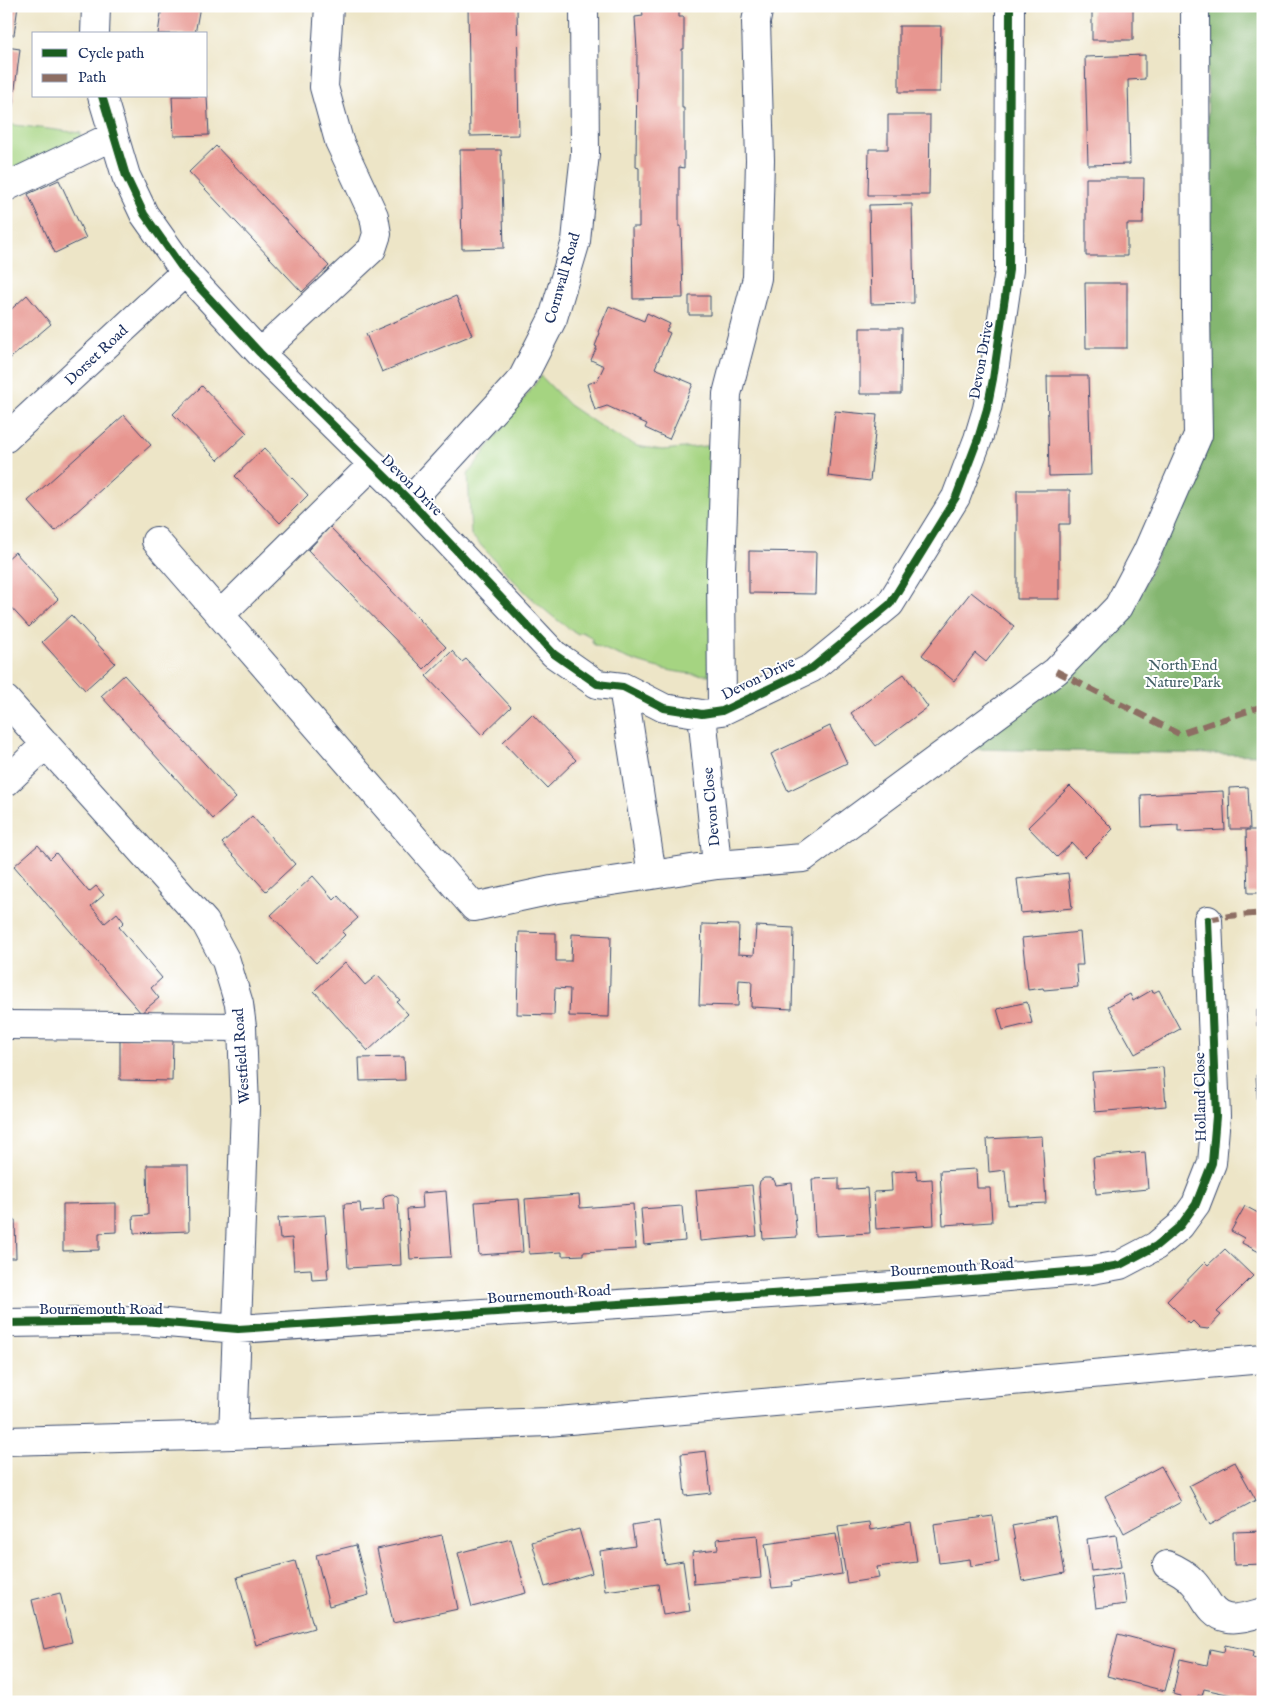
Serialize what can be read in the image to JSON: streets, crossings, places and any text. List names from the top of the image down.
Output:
{
  "streets": {
    "street": [
      "Cornwall Road",
      "Dorset Road",
      "Devon Drive",
      "Devon Close",
      "Westfield Road",
      "Holland Close",
      "Bournemouth Road"
    ]
  },
  "crossings": [
    ["Cornwall Road", "Devon Drive"],
    ["Dorset Road", "Devon Drive"],
    ["Devon Drive", "Devon Close"],
    ["Westfield Road", "Bournemouth Road"],
    ["Holland Close", "Bournemouth Road"]
  ],
  "parks": ["North End Nature Park"],
  "legend": ["Cycle path", "Path"]
}
